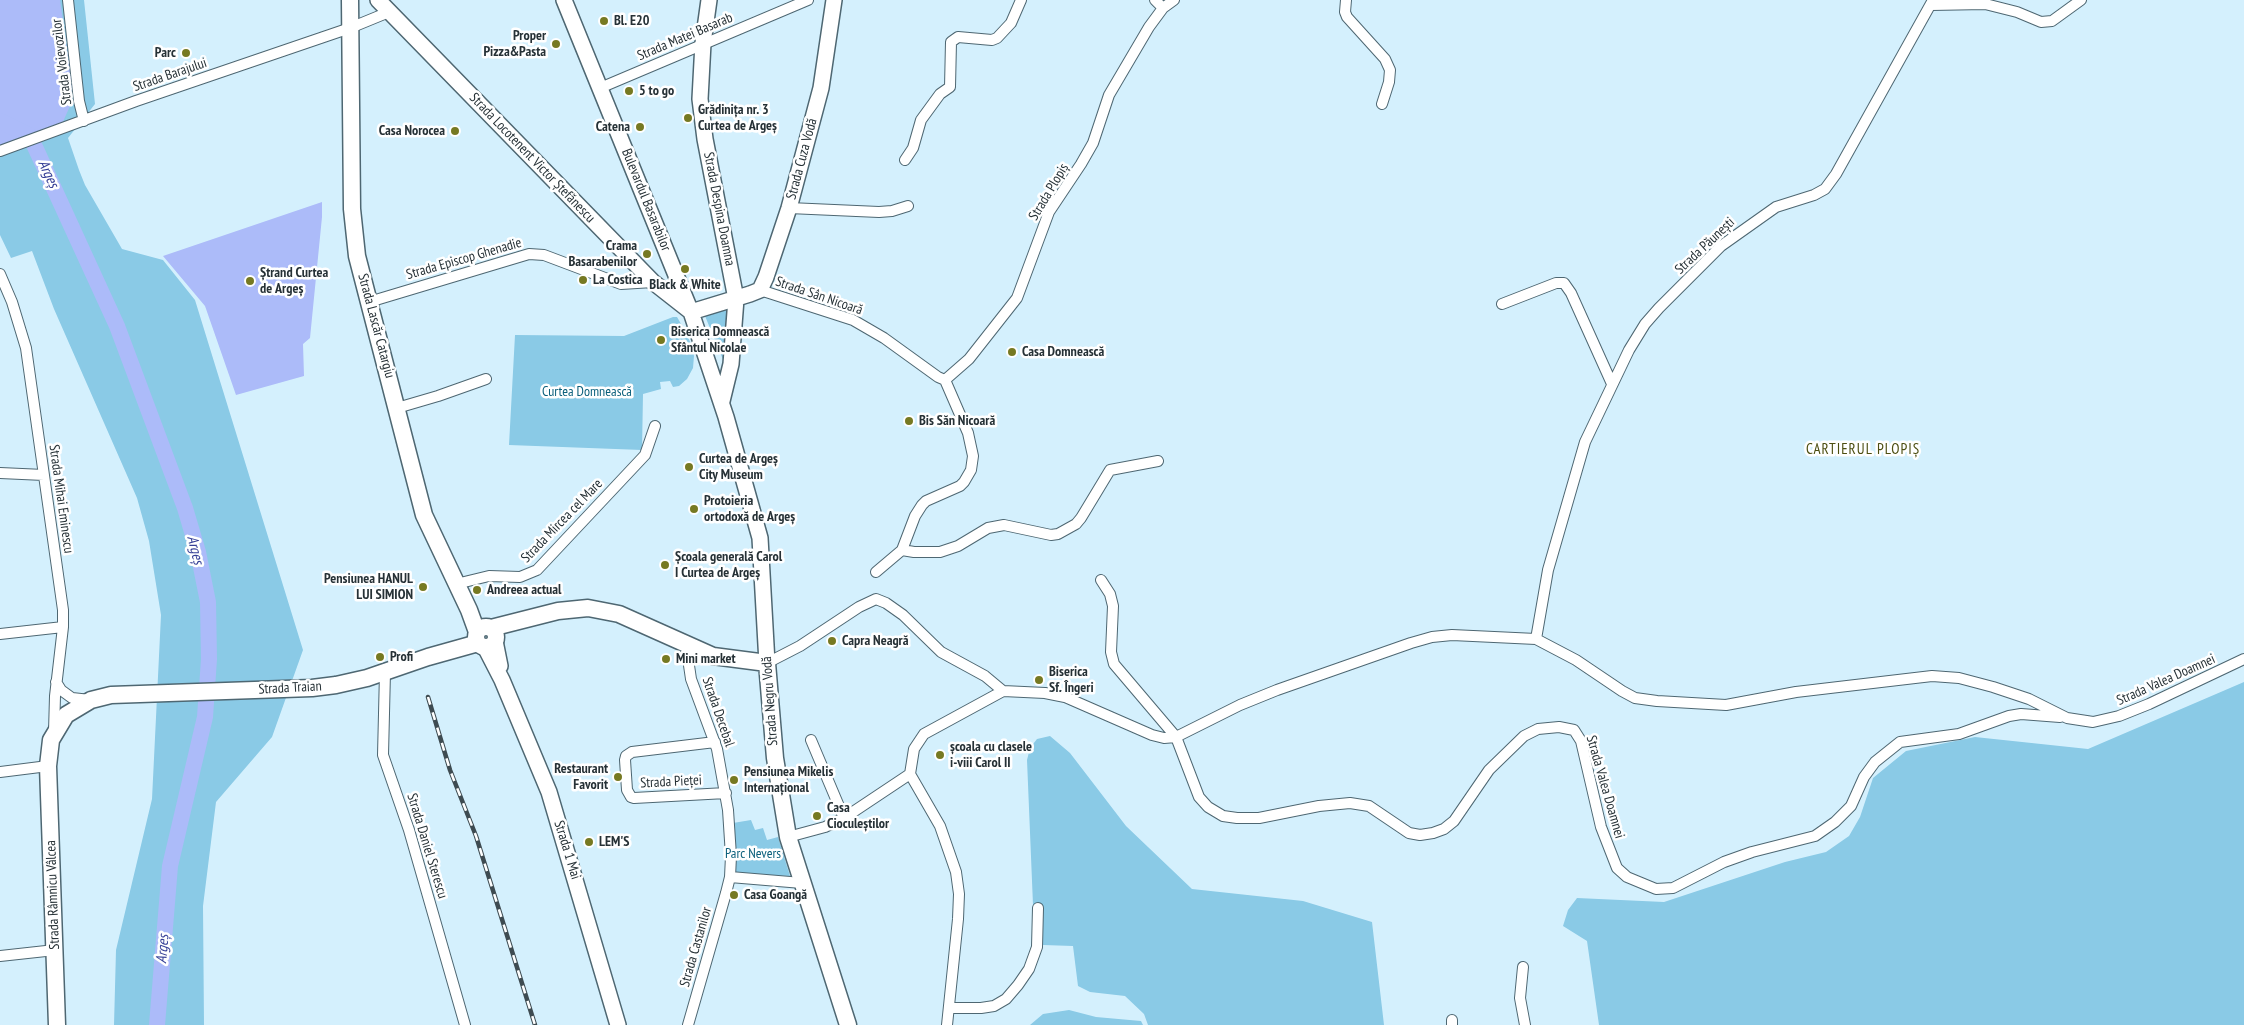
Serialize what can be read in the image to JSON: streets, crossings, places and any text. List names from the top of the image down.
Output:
{
  "streets": {
    "main road": [
      "Strada Locotenent Victor Ștefănescu",
      "Strada Cuza Vodă",
      "Bulevardul Basarabilor",
      "Strada Despina Doamna",
      "Strada Lascăr Catargiu",
      "Strada Traian",
      "Strada Negru Vodă",
      "Strada 1 Mai",
      "Strada Râmnicu Vâlcea"
    ],
    "street": [
      "Strada Matei Basarab",
      "Strada Voievozilor",
      "Strada Barajului",
      "Strada Plopiș",
      "Strada Păunești",
      "Strada Episcop Ghenadie",
      "Strada Sân Nicoară",
      "Strada Mihai Eminescu",
      "Strada Mircea cel Mare",
      "Strada Valea Doamnei",
      "Strada Decebal",
      "Strada Pieței",
      "Strada Daniel Sterescu",
      "Strada Castanilor"
    ]
  },
  "crossings": [
    ["Strada Matei Basarab", "Bulevardul Basarabilor"],
    ["Strada Matei Basarab", "Strada Despina Doamna"],
    ["Strada Voievozilor", "Strada Barajului"],
    ["Strada Barajului", "Strada Locotenent Victor Ștefănescu"],
    ["Strada Barajului", "Strada Lascăr Catargiu"],
    ["Strada Locotenent Victor Ștefănescu", "Bulevardul Basarabilor"],
    ["Strada Locotenent Victor Ștefănescu", "Strada Episcop Ghenadie"],
    ["Strada Cuza Vodă", "Strada Sân Nicoară"],
    ["Strada Plopiș", "Strada Sân Nicoară"],
    ["Bulevardul Basarabilor", "Strada Despina Doamna"],
    ["Bulevardul Basarabilor", "Strada Negru Vodă"],
    ["Strada Despina Doamna", "Strada Negru Vodă"],
    ["Strada Păunești", "Strada Valea Doamnei"],
    ["Strada Episcop Ghenadie", "Strada Lascăr Catargiu"],
    ["Strada Lascăr Catargiu", "Strada Mircea cel Mare"],
    ["Strada Lascăr Catargiu", "Strada Traian"],
    ["Strada Lascăr Catargiu", "Strada 1 Mai"],
    ["Strada Mihai Eminescu", "Strada Râmnicu Vâlcea"],
    ["Strada Traian", "Strada Negru Vodă"],
    ["Strada Traian", "Strada Decebal"],
    ["Strada Traian", "Strada Daniel Sterescu"],
    ["Strada Traian", "Strada 1 Mai"],
    ["Strada Traian", "Strada Râmnicu Vâlcea"],
    ["Strada Decebal", "Strada Pieței"],
    ["Strada Decebal", "Strada Castanilor"]
  ],
  "districts": ["CARTIERUL PLOPIȘ"],
  "water": ["Argeș"],
  "parks": ["Curtea Domnească", "Parc Nevers"],
  "places": [
    "Bl. E20",
    "Proper Pizza&Pasta",
    "Parc",
    "5 to go",
    "Grădinița nr. 3 Curtea de Argeș",
    "Catena",
    "Casa Norocea",
    "Crama Basarabenilor",
    "Black & White",
    "La Costica",
    "Ștrand Curtea de Argeș",
    "Biserica Domnească Sfântul Nicolae",
    "Casa Domnească",
    "Bis Săn Nicoară",
    "Curtea de Argeș City Museum",
    "Protoieria ortodoxă de Argeș",
    "Școala generală Carol I Curtea de Argeș",
    "Pensiunea HANUL LUI SIMION",
    "Andreea actual",
    "Capra Neagră",
    "Profi",
    "Mini market",
    "Biserica Sf. Îngeri",
    "școala cu clasele i-viii Carol II",
    "Restaurant Favorit",
    "Pensiunea Mikelis Internațional",
    "Casa Cioculeștilor",
    "LEM'S",
    "Casa Goangă"
  ]
}
